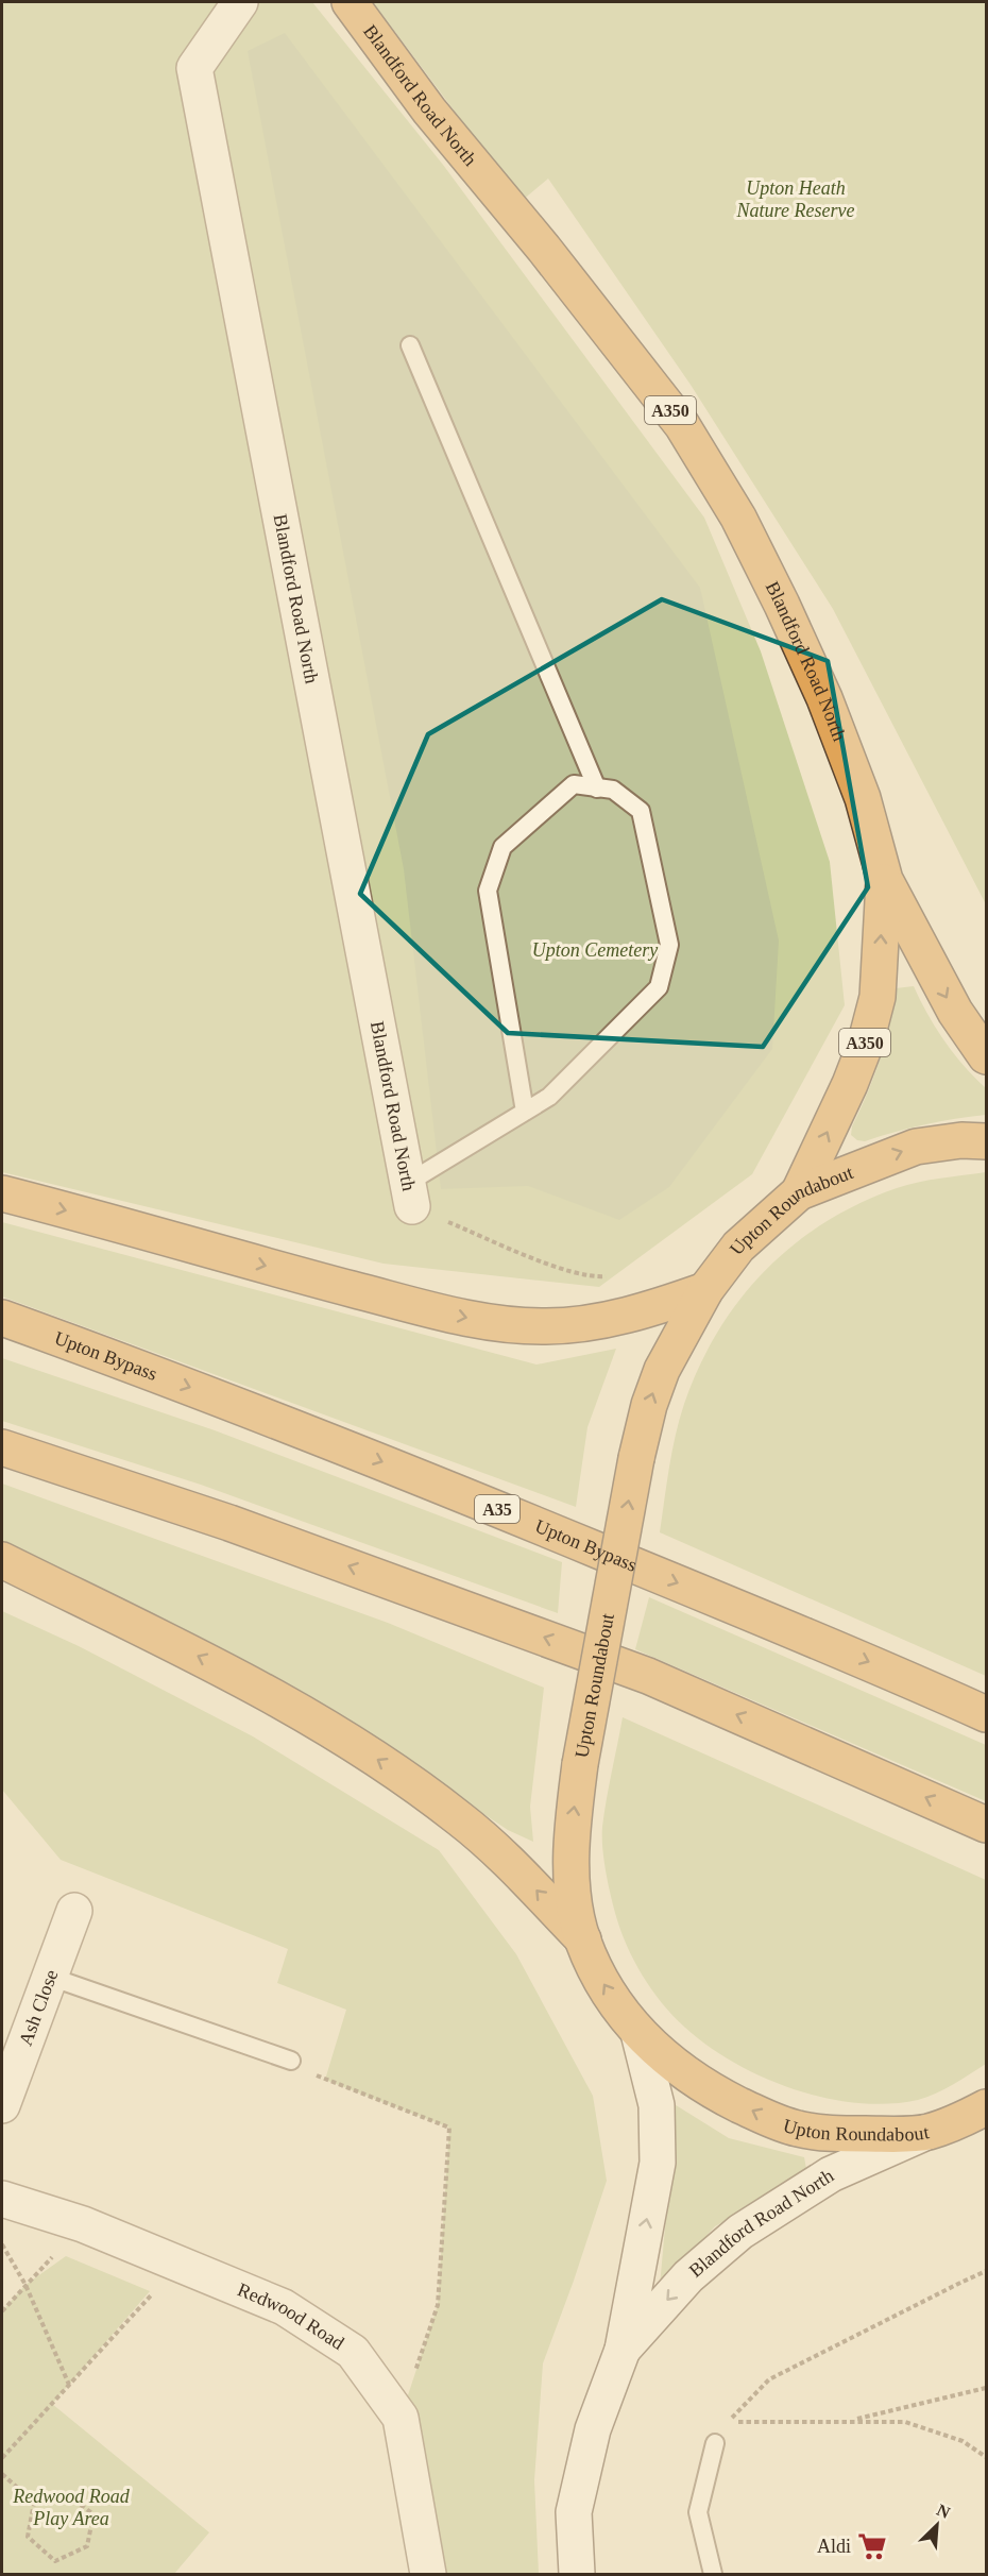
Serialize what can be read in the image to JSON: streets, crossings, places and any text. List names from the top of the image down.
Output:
{
  "streets": {
    "highway": [
      "Blandford Road North",
      "A350",
      "Upton Roundabout",
      "Upton Bypass",
      "A35"
    ],
    "street": ["Ash Close", "Redwood Road"]
  },
  "crossings": [
    ["Blandford Road North", "Upton Roundabout"]
  ],
  "parks": ["Upton Heath Nature Reserve", "Upton Cemetery", "Redwood Road Play Area"],
  "places": {
    "supermarket": ["Aldi"]
  },
  "north": "top right"
}
